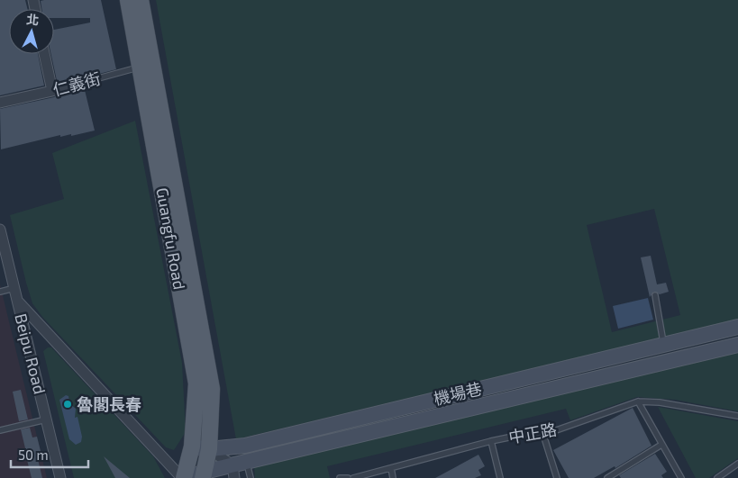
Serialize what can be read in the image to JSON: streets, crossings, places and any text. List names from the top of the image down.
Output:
{
  "streets": {
    "main road": ["Guangfu Road"],
    "street": ["仁義街", "Beipu Road", "機場巷"],
    "lane": ["中正路"]
  },
  "crossings": [
    ["仁義街", "Guangfu Road"],
    ["Guangfu Road", "機場巷"]
  ],
  "places": ["魯閣長春"],
  "scale_bar": "50 m",
  "north": "top"
}
